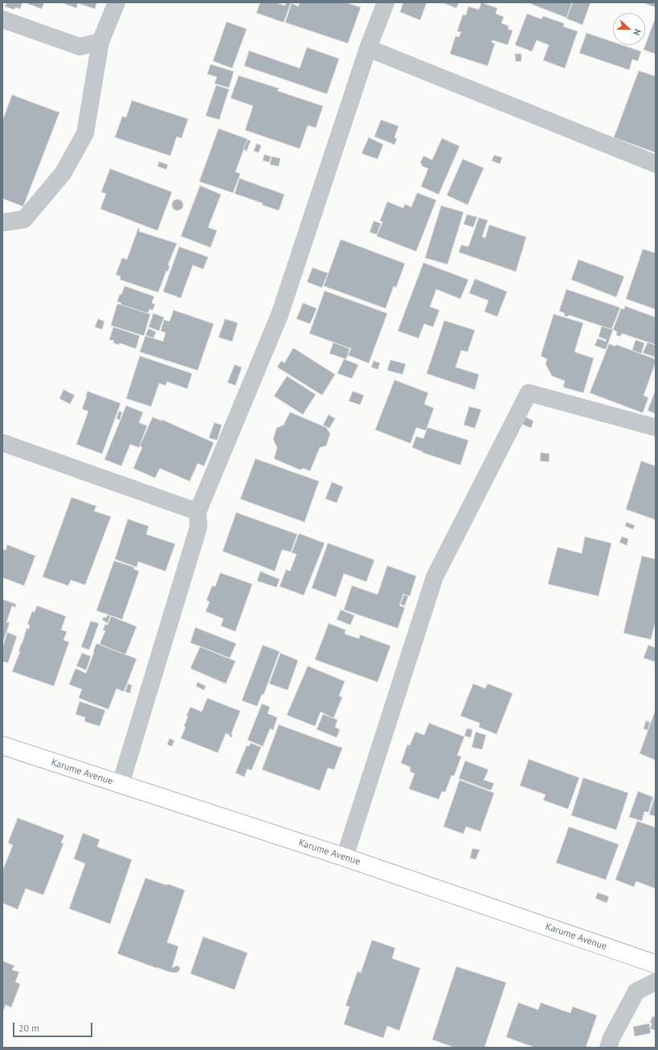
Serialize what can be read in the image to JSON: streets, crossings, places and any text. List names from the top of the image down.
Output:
{
  "streets": {
    "main road": ["Karume Avenue"]
  },
  "scale_bar": "20 m",
  "north": "right"
}
